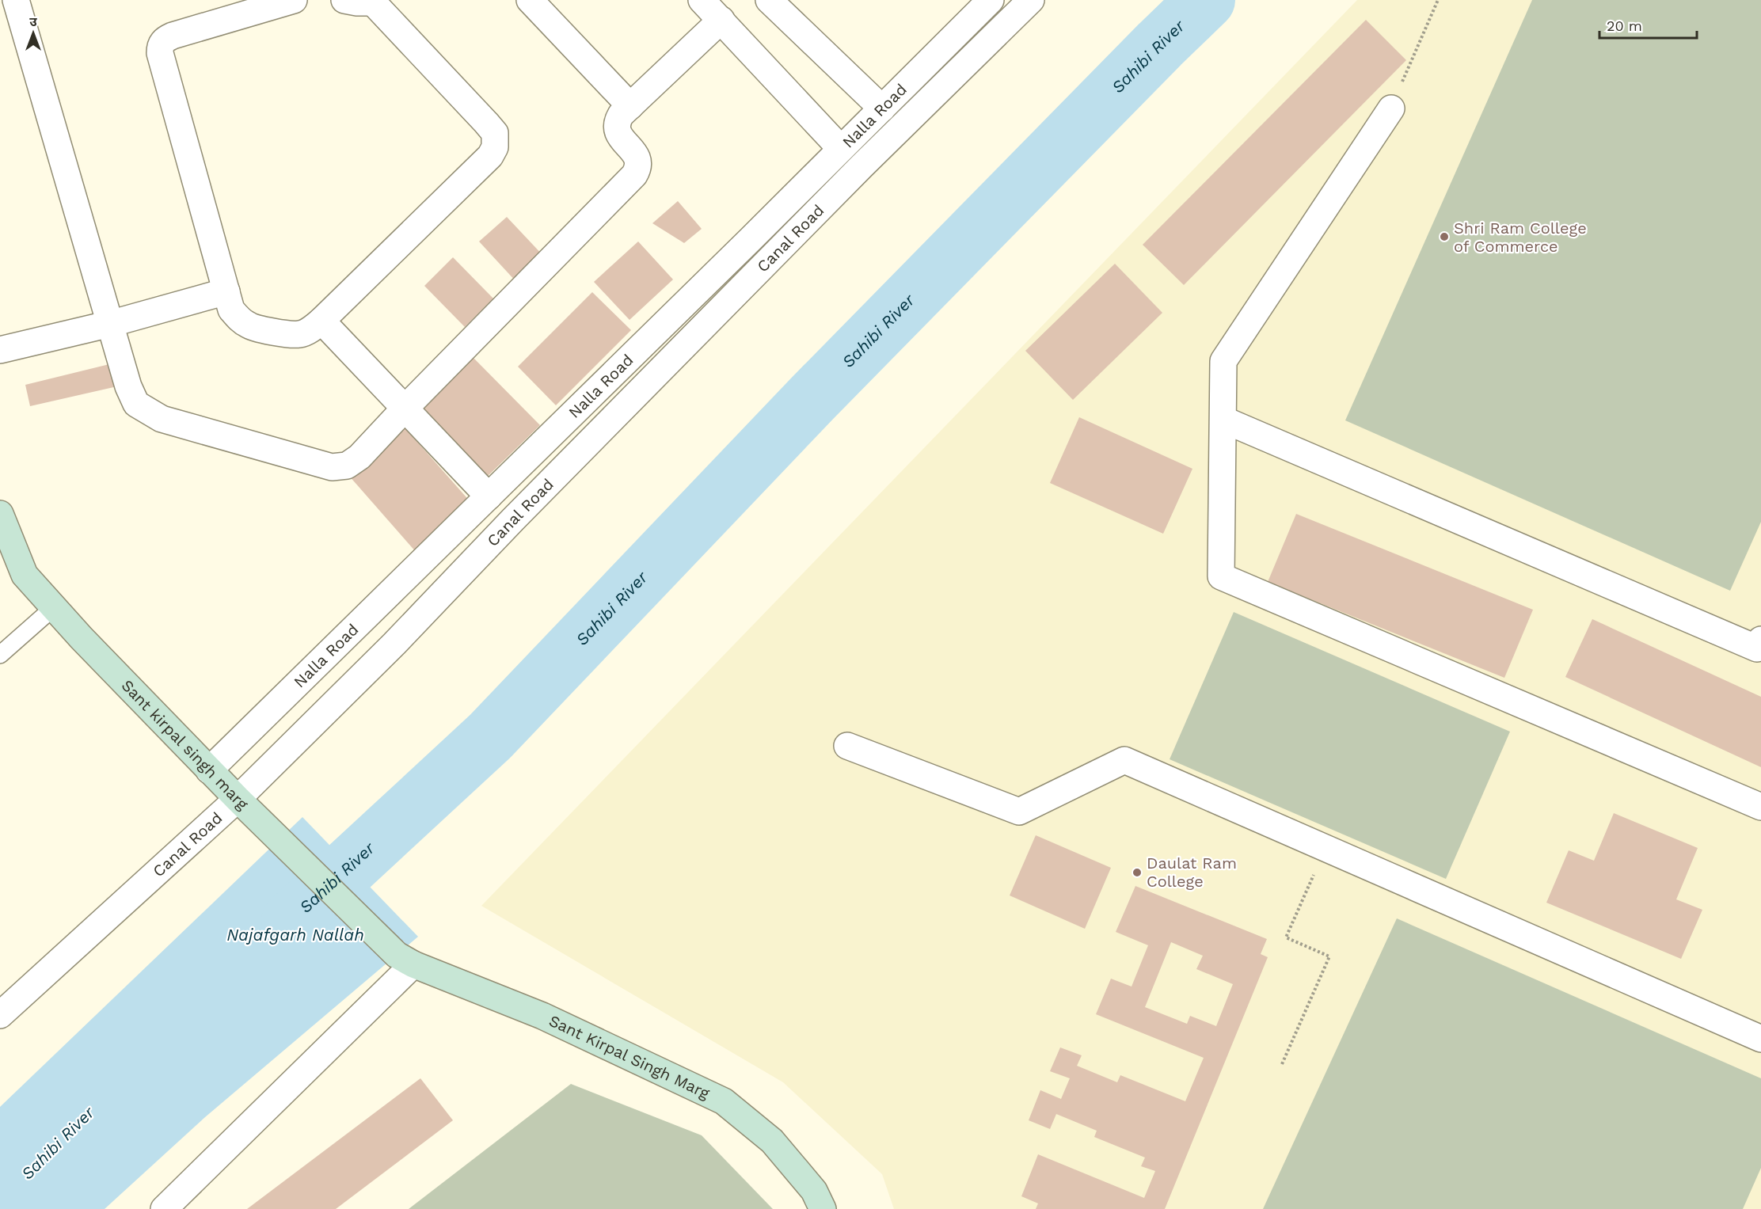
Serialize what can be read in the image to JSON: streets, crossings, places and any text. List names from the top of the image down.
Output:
{
  "streets": {
    "street": [
      "Nalla Road",
      "Canal Road",
      "Sant kirpal singh marg",
      "Sant Kirpal Singh Marg"
    ]
  },
  "crossings": [
    ["Nalla Road", "Sant kirpal singh marg"],
    ["Canal Road", "Sant kirpal singh marg"],
    ["Sant kirpal singh marg", "Sant Kirpal Singh Marg"]
  ],
  "water": ["Sahibi River", "Najafgarh Nallah"],
  "places": ["Shri Ram College of Commerce", "Daulat Ram College"],
  "scale_bar": "20 m",
  "north": "top"
}
